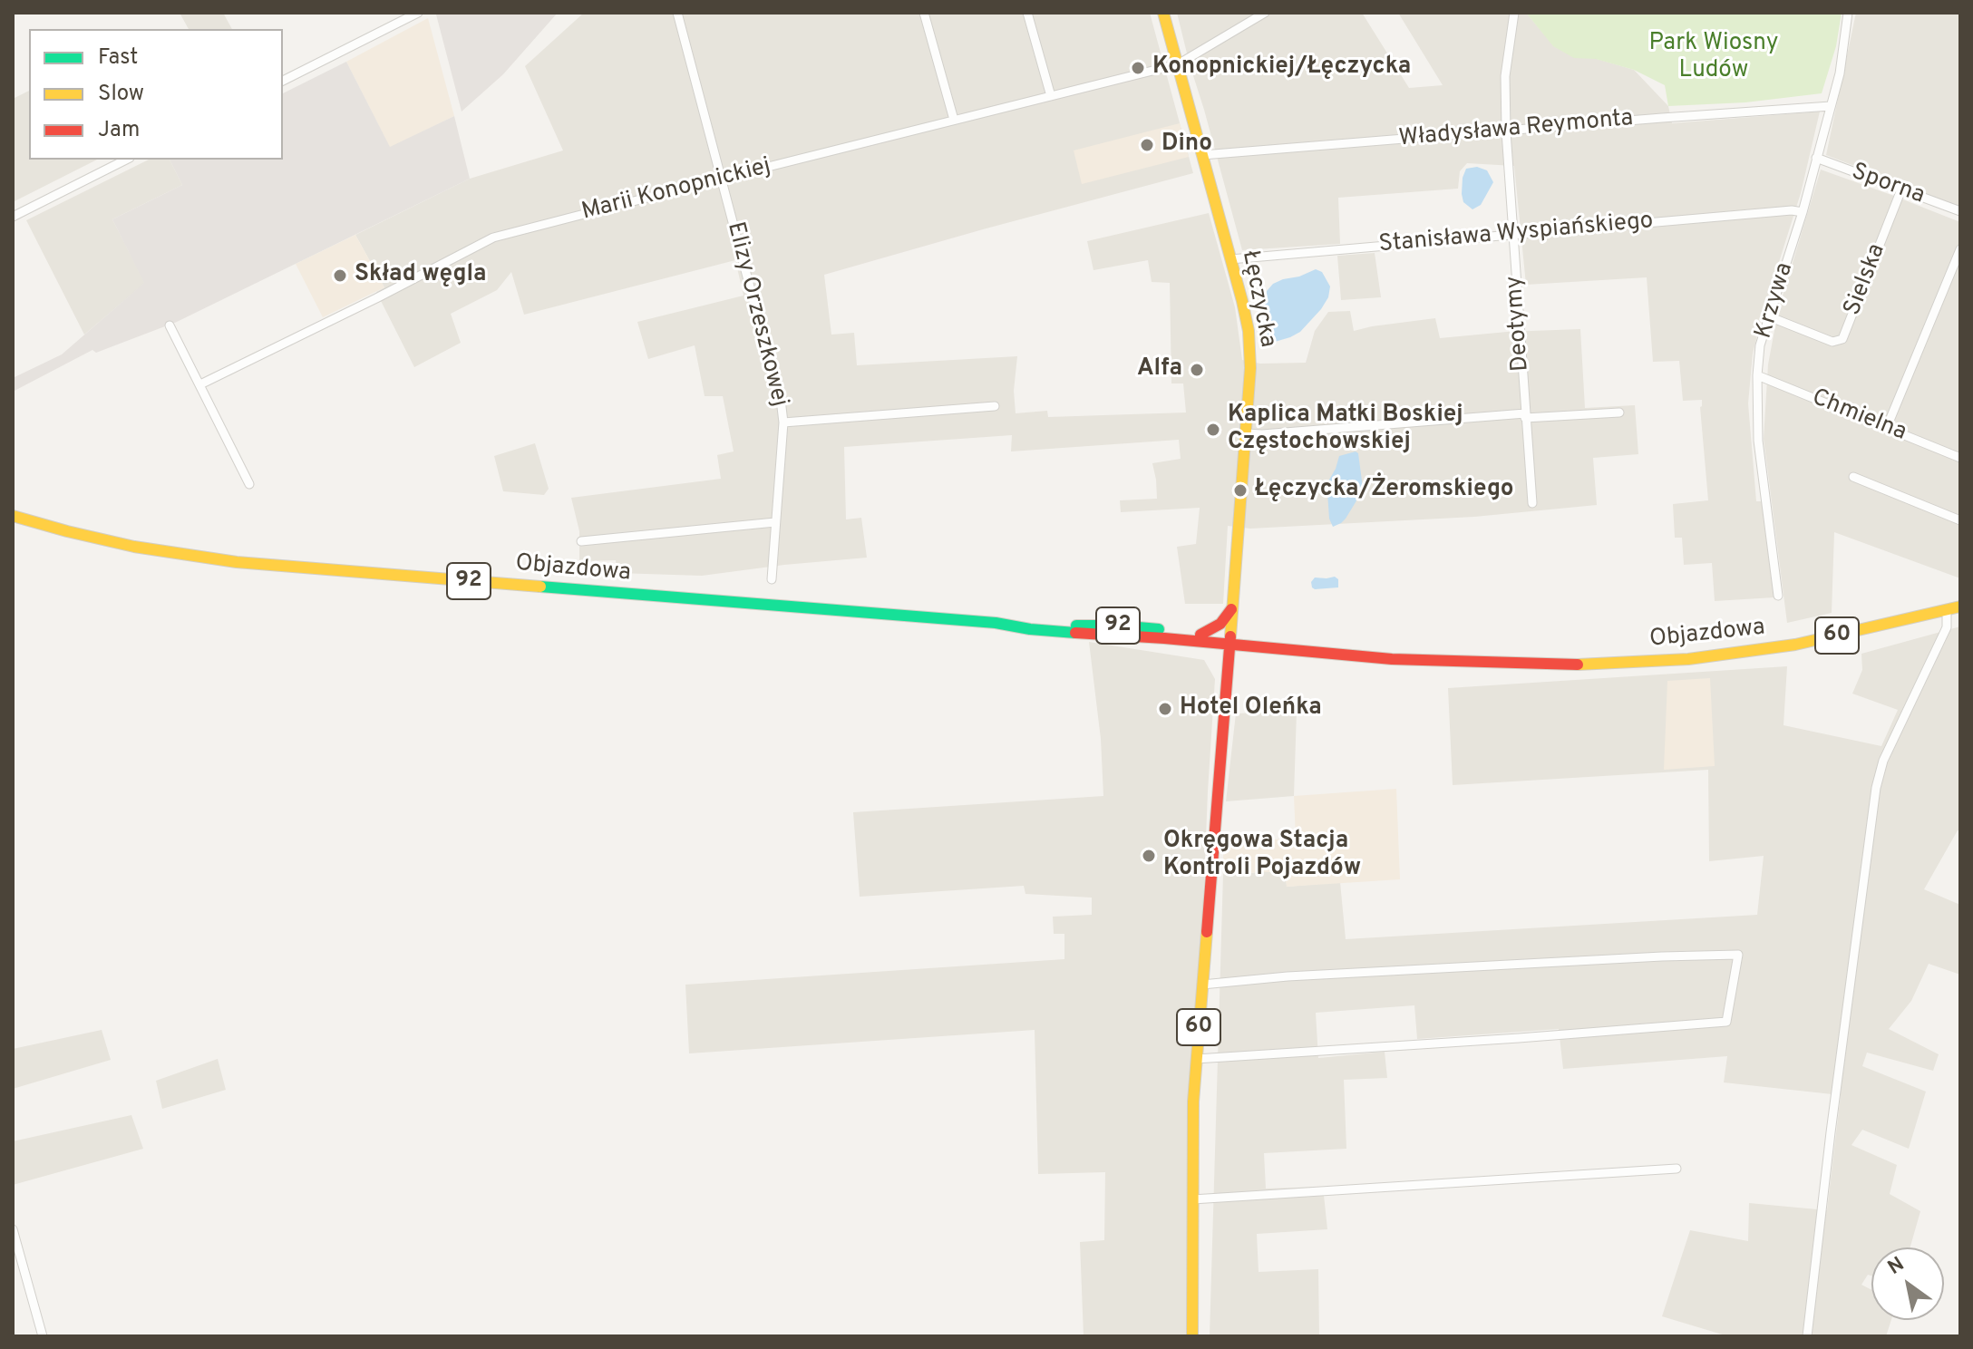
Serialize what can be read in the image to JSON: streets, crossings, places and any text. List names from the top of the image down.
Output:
{
  "streets": {
    "main road": [
      "Łęczycka",
      "Objazdowa",
      "92",
      "60"
    ],
    "street": [
      "Władysława Reymonta",
      "Sporna",
      "Marii Konopnickiej",
      "Stanisława Wyspiańskiego",
      "Sielska",
      "Krzywa",
      "Elizy Orzeszkowej",
      "Deotymy",
      "Chmielna"
    ]
  },
  "crossings": [
    ["Władysława Reymonta", "Łęczycka"],
    ["Władysława Reymonta", "Krzywa"],
    ["Władysława Reymonta", "Deotymy"],
    ["Sporna", "Sielska"],
    ["Sporna", "Krzywa"],
    ["Marii Konopnickiej", "Łęczycka"],
    ["Marii Konopnickiej", "Elizy Orzeszkowej"],
    ["Stanisława Wyspiańskiego", "Łęczycka"],
    ["Stanisława Wyspiańskiego", "Krzywa"],
    ["Stanisława Wyspiańskiego", "Deotymy"],
    ["Sielska", "Krzywa"],
    ["Łęczycka", "Objazdowa"],
    ["Łęczycka", "60"],
    ["Krzywa", "Chmielna"],
    ["Objazdowa", "60"]
  ],
  "parks": ["Park Wiosny Ludów"],
  "places": [
    "Konopnickiej/Łęczycka",
    "Dino",
    "Skład węgla",
    "Alfa",
    "Kaplica Matki Boskiej Częstochowskiej",
    "Łęczycka/Żeromskiego",
    "Hotel Oleńka",
    "Okręgowa Stacja Kontroli Pojazdów"
  ],
  "legend": ["Fast", "Slow", "Jam"],
  "north": "top left"
}
